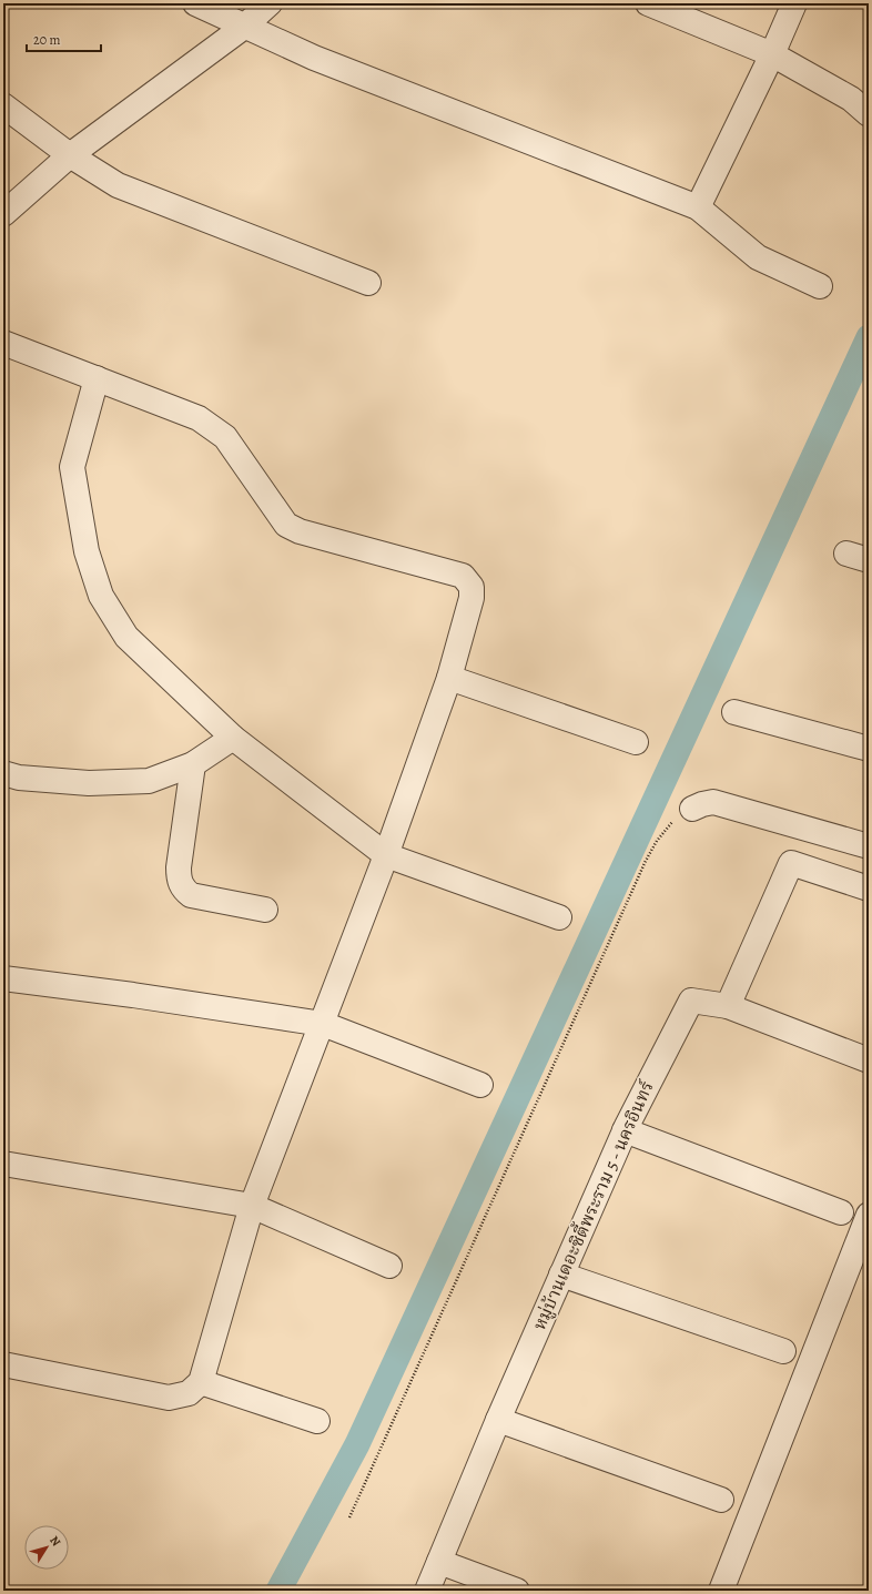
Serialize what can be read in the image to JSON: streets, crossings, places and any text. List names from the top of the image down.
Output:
{
  "streets": {
    "street": ["หมู่บ้านเดอะซิตี้พระราม 5 - นครอินทร์"]
  },
  "scale_bar": "20 m",
  "north": "top right"
}
